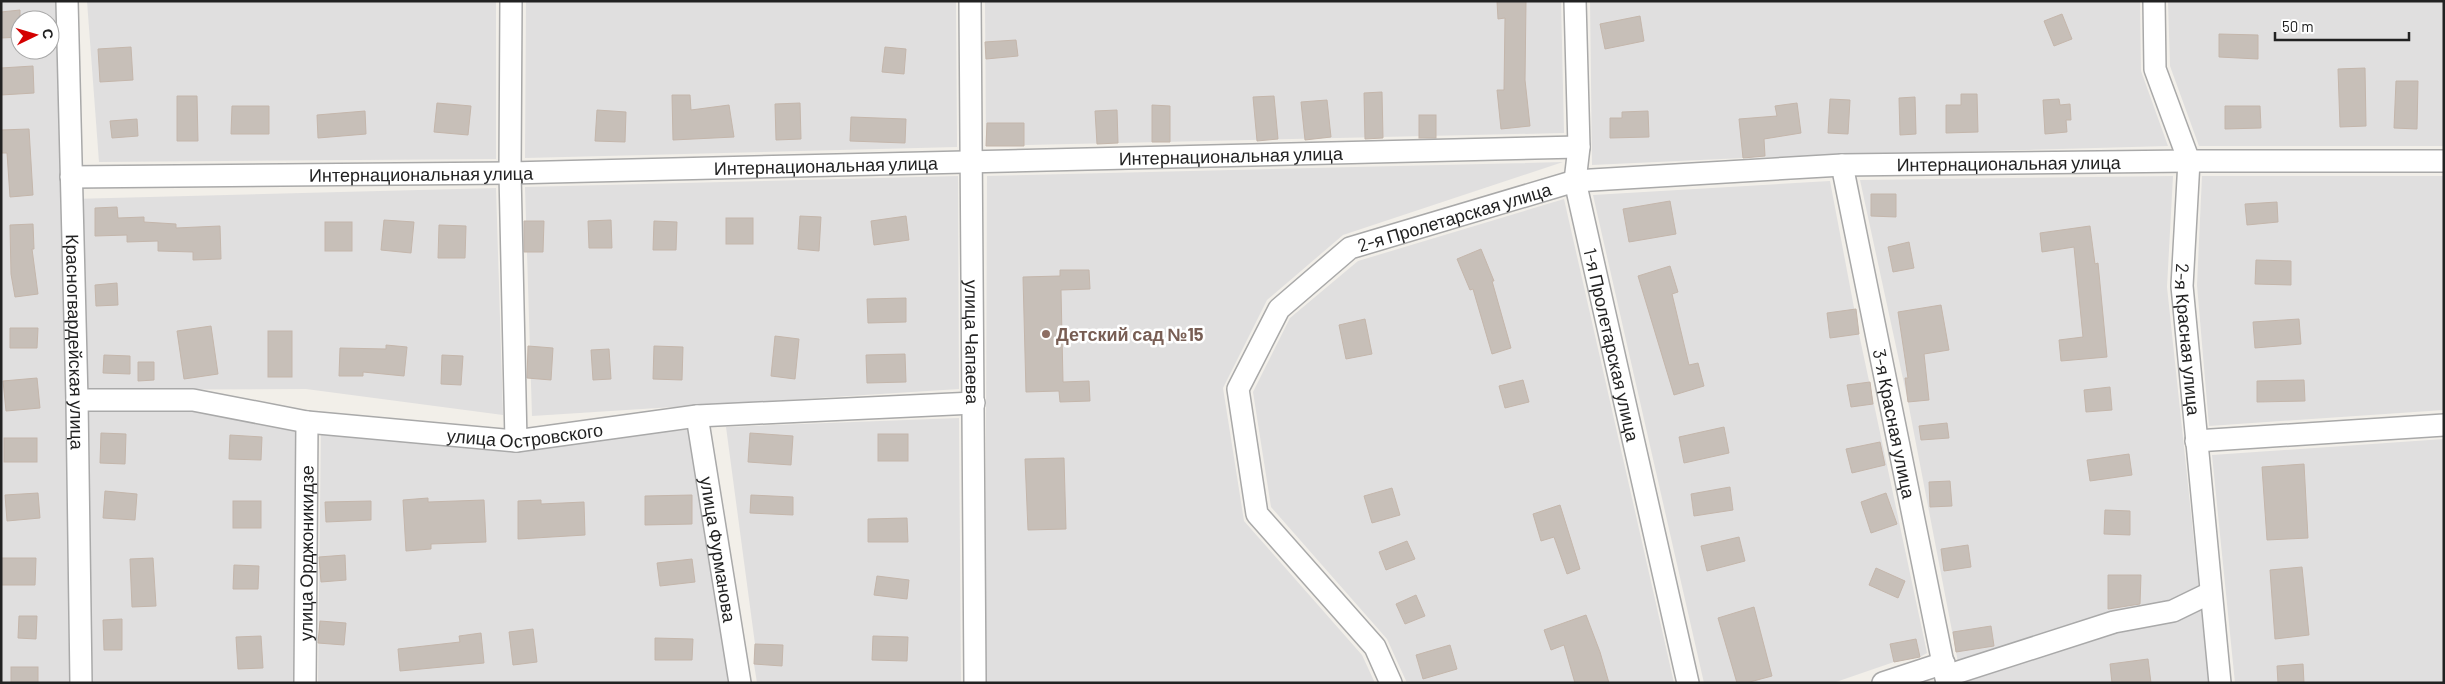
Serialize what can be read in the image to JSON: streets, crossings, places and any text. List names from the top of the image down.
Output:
{
  "streets": {
    "street": [
      "Интернациональная улица",
      "2-я Пролетарская улица",
      "2-я Красная улица",
      "Красногвардейская улица",
      "улица Чапаева",
      "1-я Пролетарская улица",
      "3-я Красная улица",
      "улица Островского",
      "улица Фурманова",
      "улица Орджоникидзе"
    ]
  },
  "crossings": [
    ["Интернациональная улица", "2-я Пролетарская улица"],
    ["Интернациональная улица", "2-я Красная улица"],
    ["Интернациональная улица", "Красногвардейская улица"],
    ["Интернациональная улица", "улица Чапаева"],
    ["Интернациональная улица", "1-я Пролетарская улица"],
    ["Интернациональная улица", "3-я Красная улица"],
    ["2-я Пролетарская улица", "1-я Пролетарская улица"],
    ["Красногвардейская улица", "улица Островского"],
    ["улица Чапаева", "улица Островского"],
    ["улица Островского", "улица Фурманова"],
    ["улица Островского", "улица Орджоникидзе"]
  ],
  "places": ["Детский сад №15"],
  "scale_bar": "50 m",
  "north": "right"
}
